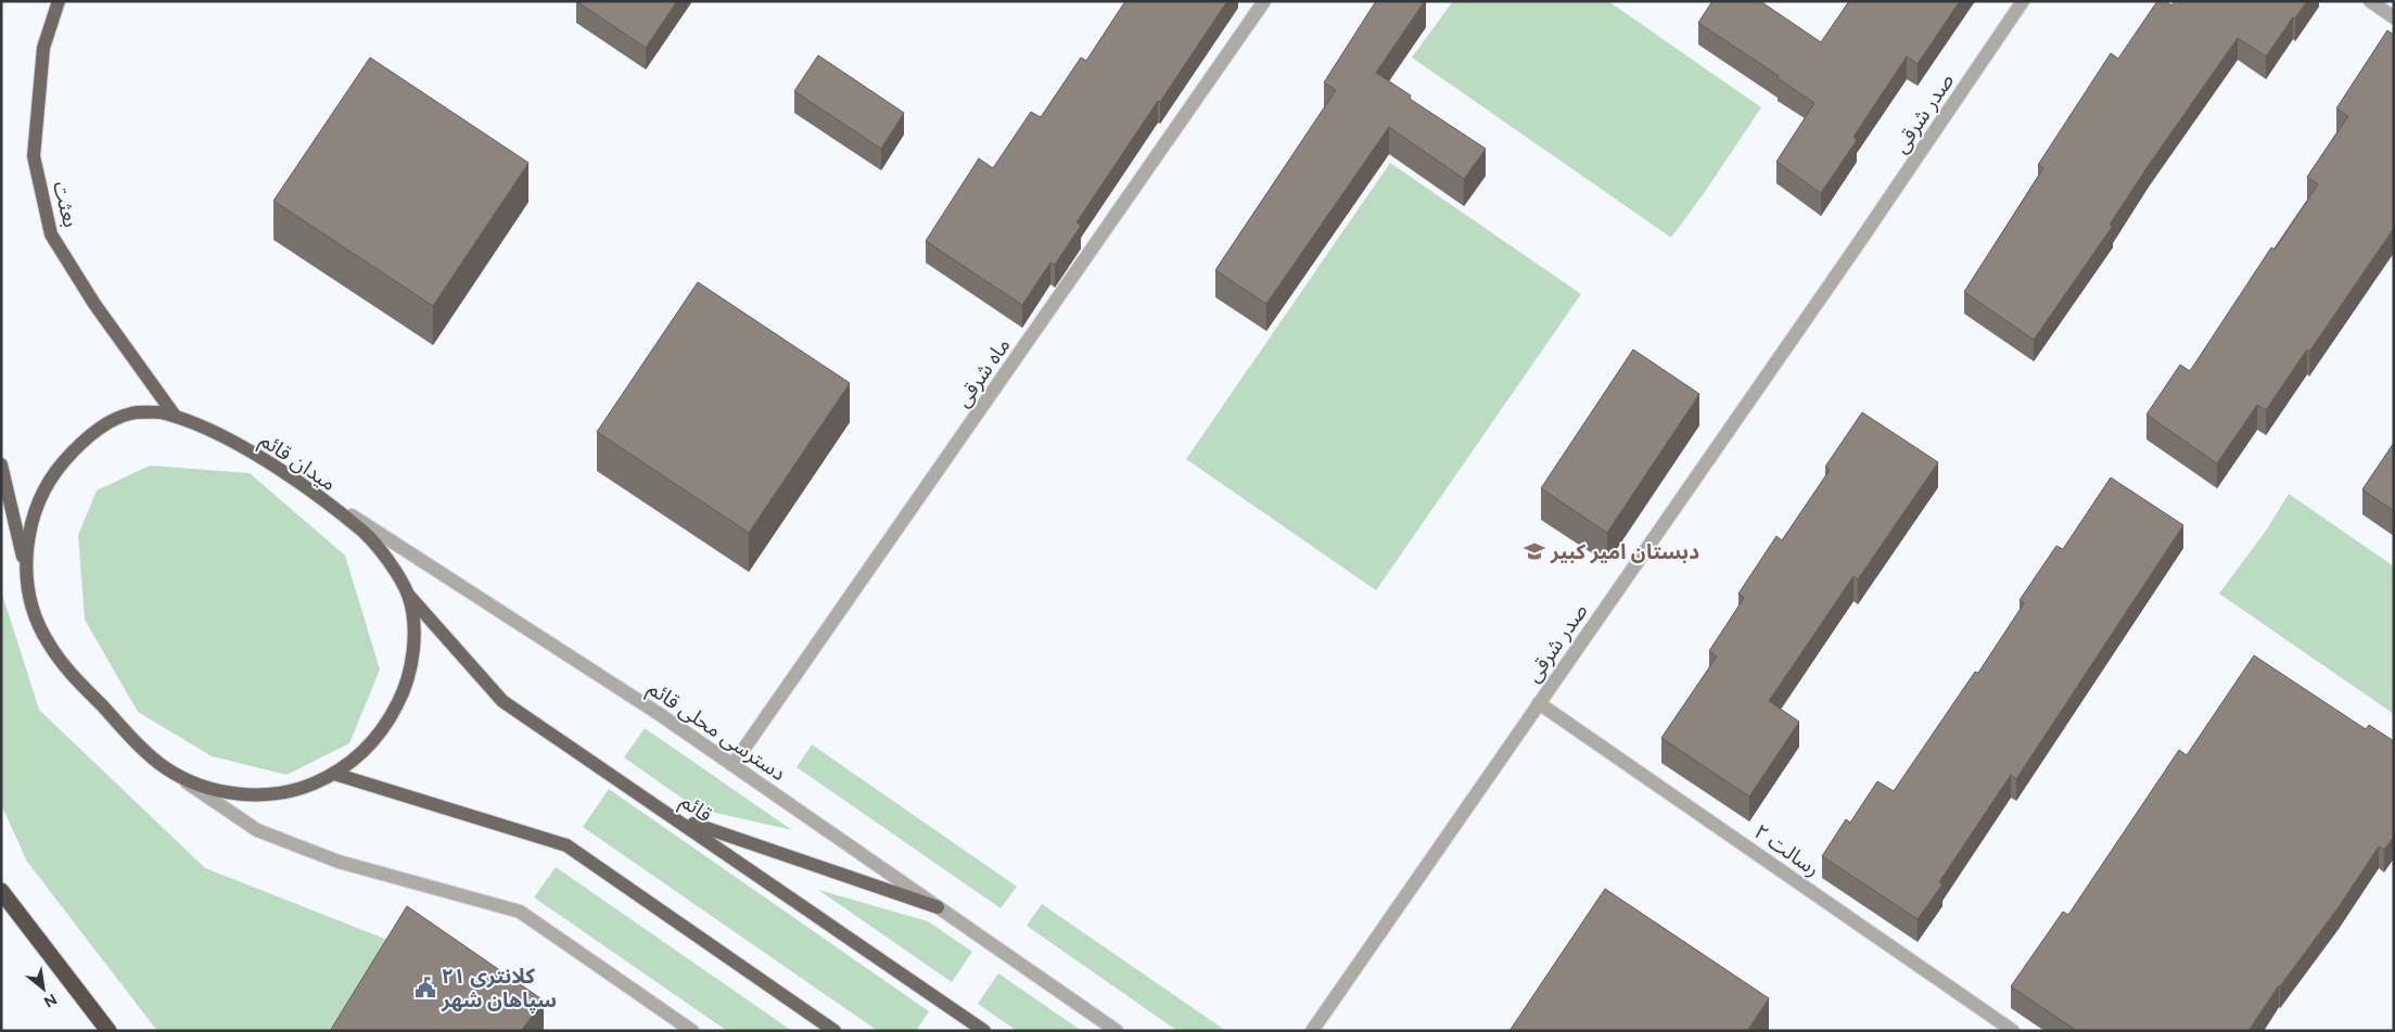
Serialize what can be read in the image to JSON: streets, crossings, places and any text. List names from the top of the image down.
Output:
{
  "streets": {
    "main road": ["بعثت", "میدان قائم", "قائم"],
    "street": [
      "صدر شرقی",
      "ماه شرقی",
      "دسترسی محلی قائم",
      "رسالت ۲"
    ]
  },
  "crossings": [
    ["صدر شرقی", "رسالت ۲"],
    ["بعثت", "میدان قائم"],
    ["ماه شرقی", "دسترسی محلی قائم"],
    ["میدان قائم", "دسترسی محلی قائم"],
    ["میدان قائم", "قائم"]
  ],
  "places": {
    "school or university": ["دبستان امیر کبیر"],
    "public building": ["کلانتری ۲۱ سپاهان شهر"]
  },
  "north": "bottom right"
}
